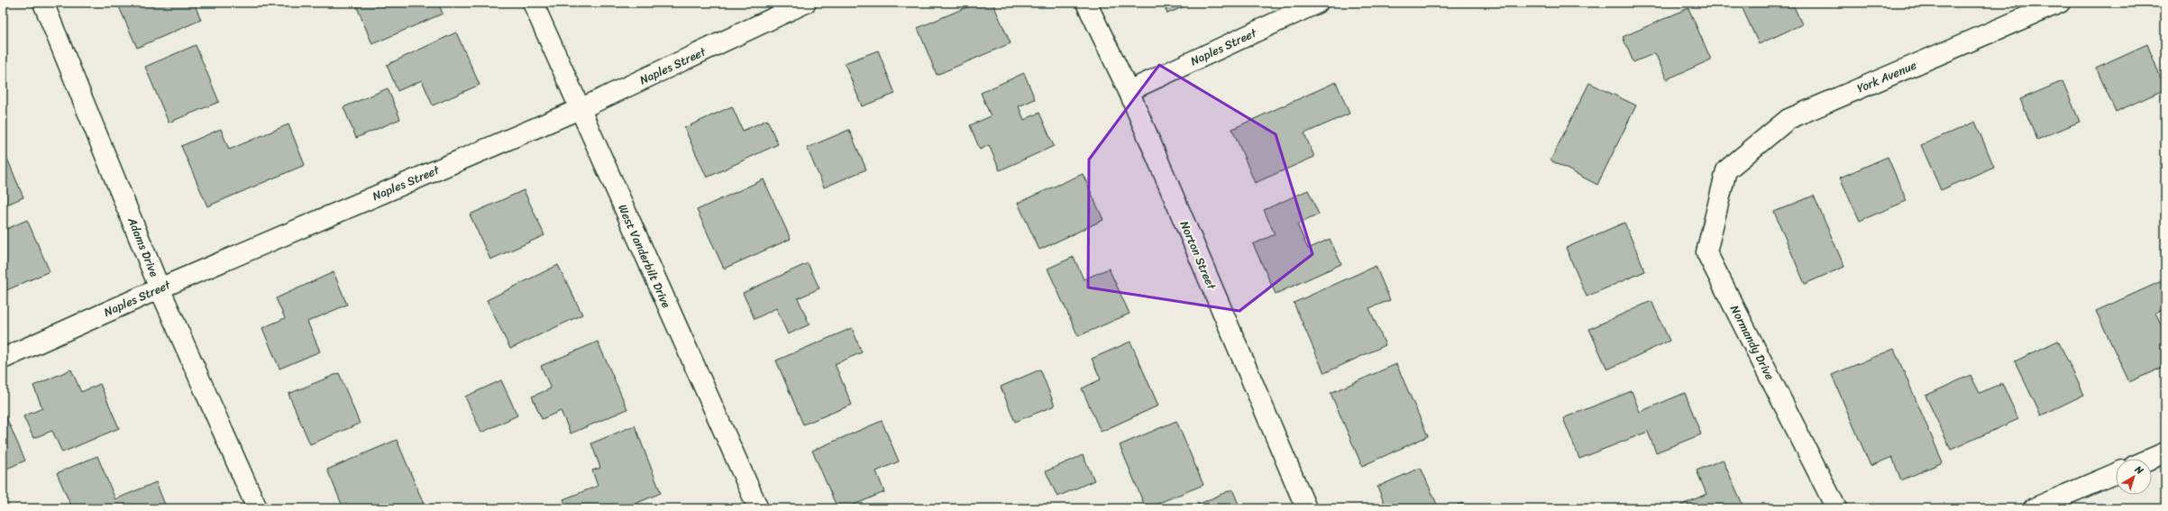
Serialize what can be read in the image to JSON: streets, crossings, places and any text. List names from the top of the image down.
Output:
{
  "streets": {
    "street": [
      "Naples Street",
      "York Avenue",
      "Adams Drive",
      "Norton Street",
      "West Vanderbilt Drive",
      "Normandy Drive"
    ]
  },
  "crossings": [
    ["Naples Street", "Adams Drive"],
    ["Naples Street", "Norton Street"],
    ["Naples Street", "West Vanderbilt Drive"],
    ["York Avenue", "Normandy Drive"]
  ],
  "north": "top right"
}
